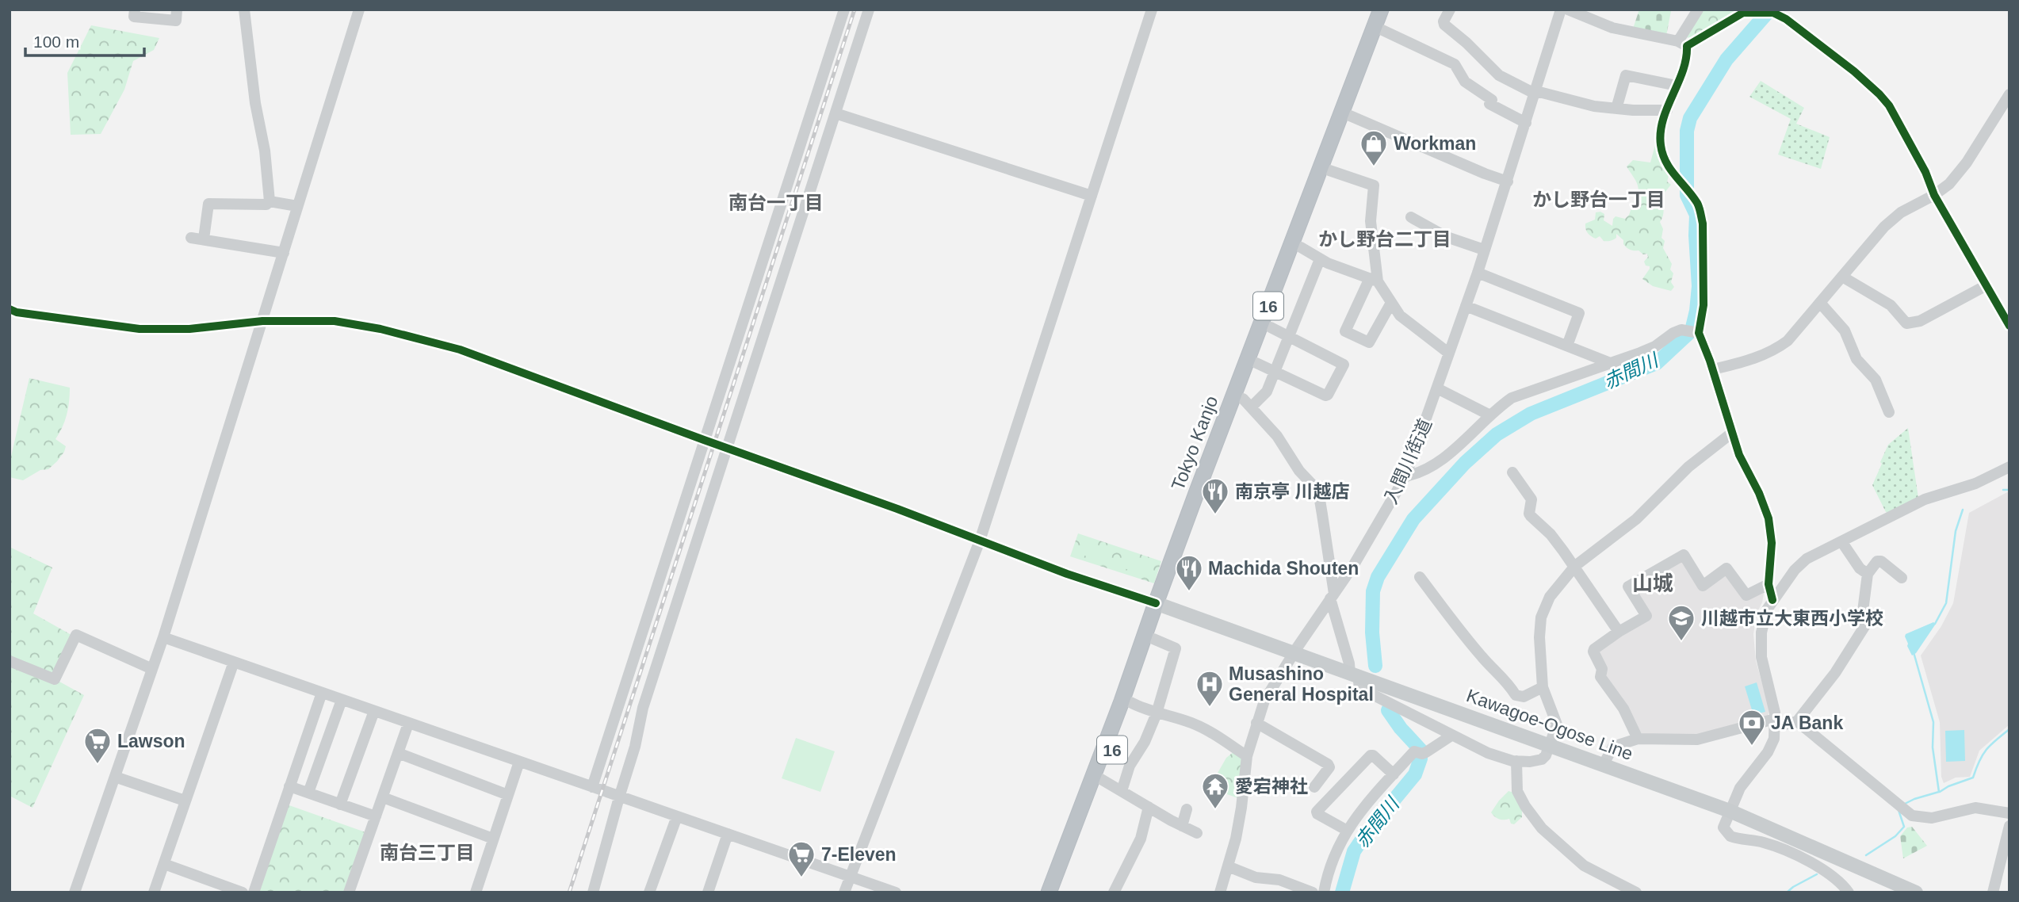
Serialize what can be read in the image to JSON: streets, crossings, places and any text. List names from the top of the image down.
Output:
{
  "streets": {
    "highway": ["16", "Tokyo Kanjo"],
    "main road": ["Kawagoe-Ogose Line"],
    "street": ["入間川街道"]
  },
  "crossings": [
    ["Tokyo Kanjo", "Kawagoe-Ogose Line"],
    ["入間川街道", "Kawagoe-Ogose Line"]
  ],
  "districts": [
    "かし野台一丁目",
    "南台一丁目",
    "かし野台二丁目",
    "山城",
    "南台三丁目"
  ],
  "water": ["赤間川"],
  "places": {
    "shop": ["Workman"],
    "restaurant": ["南京亭 川越店", "Machida Shouten"],
    "school or university": ["川越市立大東西小学校"],
    "hospital": ["Musashino General Hospital"],
    "bank": ["JA Bank"],
    "supermarket": ["Lawson", "7-Eleven"],
    "temple": ["愛宕神社"]
  },
  "scale_bar": "100 m"
}
